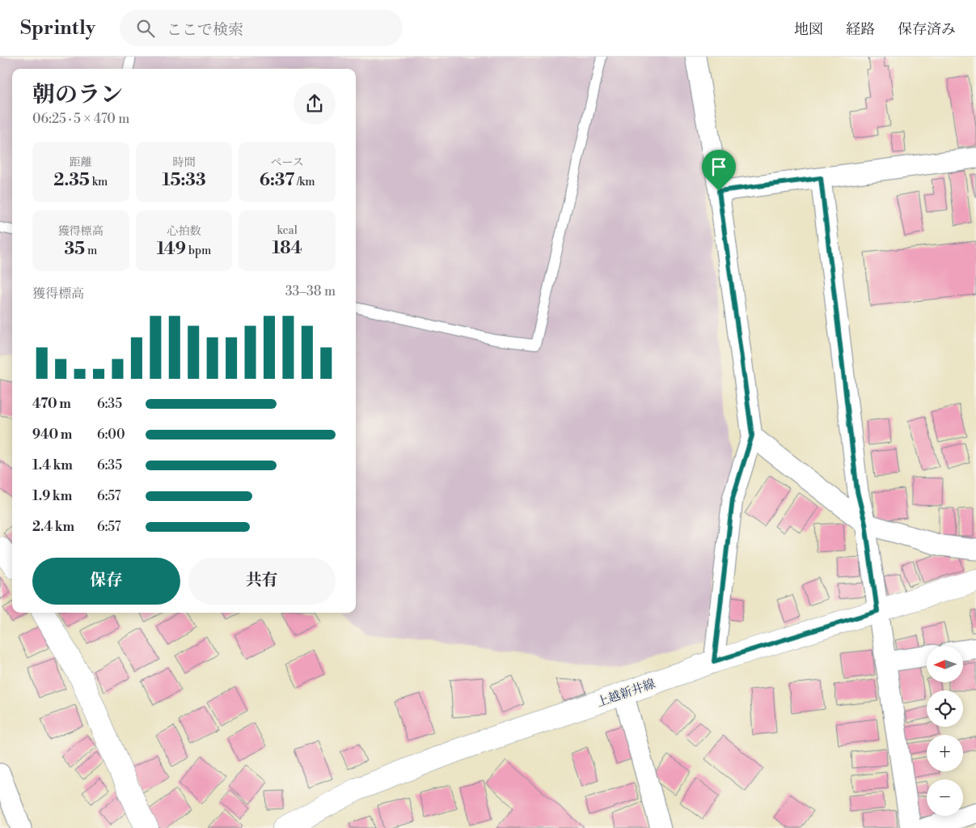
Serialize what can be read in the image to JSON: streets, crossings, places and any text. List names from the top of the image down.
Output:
{
  "streets": {
    "main road": ["上越新井線"]
  },
  "north": "left",
  "page": {
    "header": "Sprintly",
    "search": "ここで検索",
    "nav": ["地図", "経路", "保存済み"],
    "heading": ["朝のラン", "06:25 · 5 × 470 m"],
    "stats": [
      ["距離", "2.35 km"],
      ["時間", "15:33"],
      ["ペース", "6:37 /km"],
      ["獲得標高", "35 m"],
      ["心拍数", "149 bpm"],
      ["kcal", "184"]
    ],
    "chart": ["獲得標高", "33–38 m"],
    "list": [
      {
        "name": "470 m",
        "note": "6:35"
      },
      {
        "name": "940 m",
        "note": "6:00"
      },
      {
        "name": "1.4 km",
        "note": "6:35"
      },
      {
        "name": "1.9 km",
        "note": "6:57"
      },
      {
        "name": "2.4 km",
        "note": "6:57"
      }
    ],
    "buttons": ["保存", "共有"],
    "map_buttons": ["+", "−"]
  }
}
